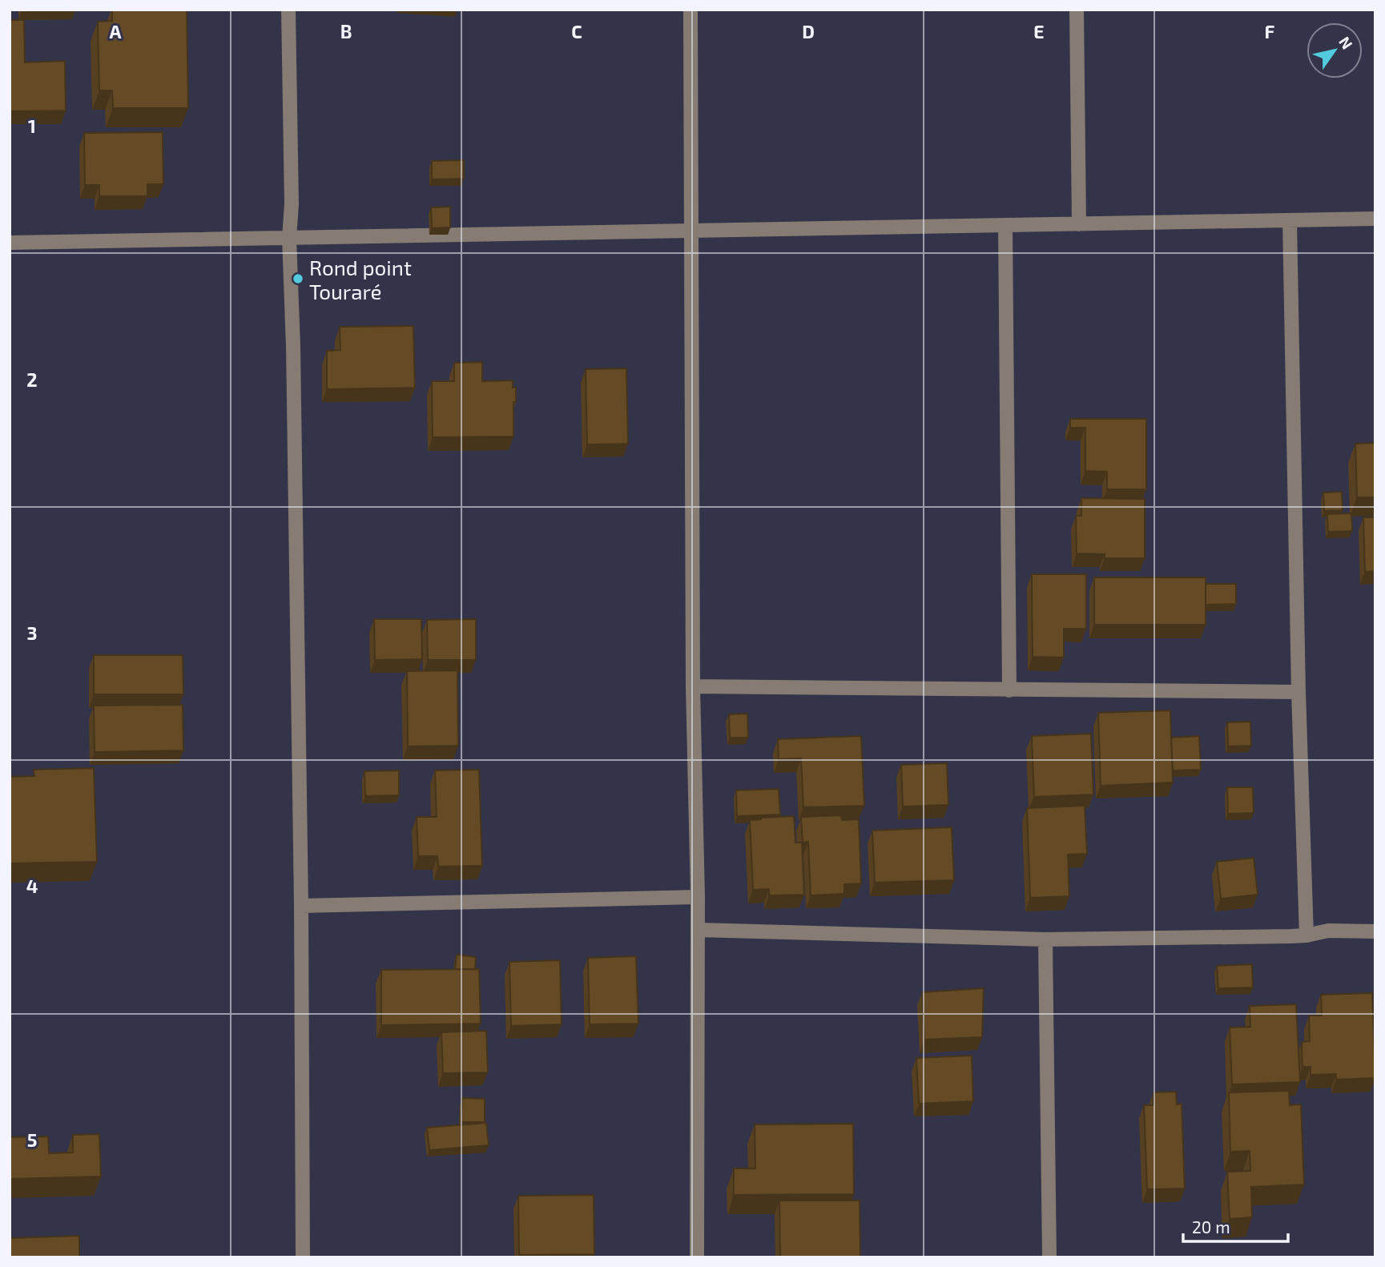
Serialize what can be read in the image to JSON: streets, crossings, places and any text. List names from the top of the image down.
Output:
{
  "places": ["Rond point Touraré"],
  "scale_bar": "20 m",
  "north": "top right",
  "grid": {
    "columns": [
      "A",
      "B",
      "C",
      "D",
      "E",
      "F"
    ],
    "rows": [
      "1",
      "2",
      "3",
      "4",
      "5"
    ]
  }
}
